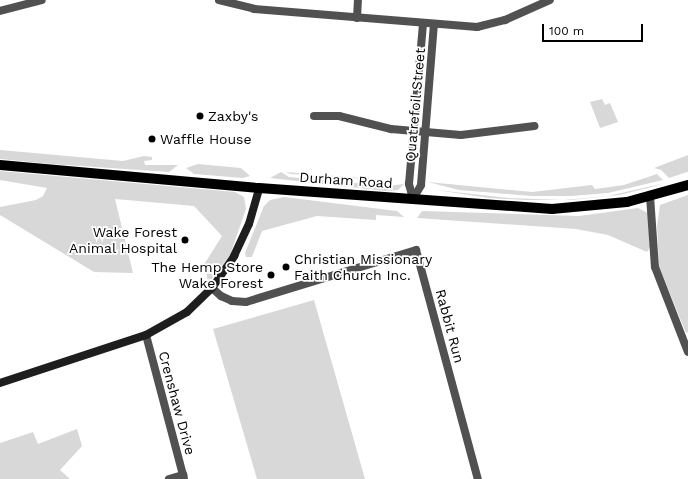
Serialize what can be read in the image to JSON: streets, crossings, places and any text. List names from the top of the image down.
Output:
{
  "streets": {
    "main road": ["Durham Road"],
    "street": ["Quatrefoil Street", "Rabbit Run", "Crenshaw Drive"]
  },
  "crossings": [
    ["Quatrefoil Street", "Durham Road"]
  ],
  "places": [
    "Zaxby's",
    "Waffle House",
    "Wake Forest Animal Hospital",
    "Christian Missionary Faith Church Inc.",
    "The Hemp Store Wake Forest"
  ],
  "scale_bar": "100 m"
}
